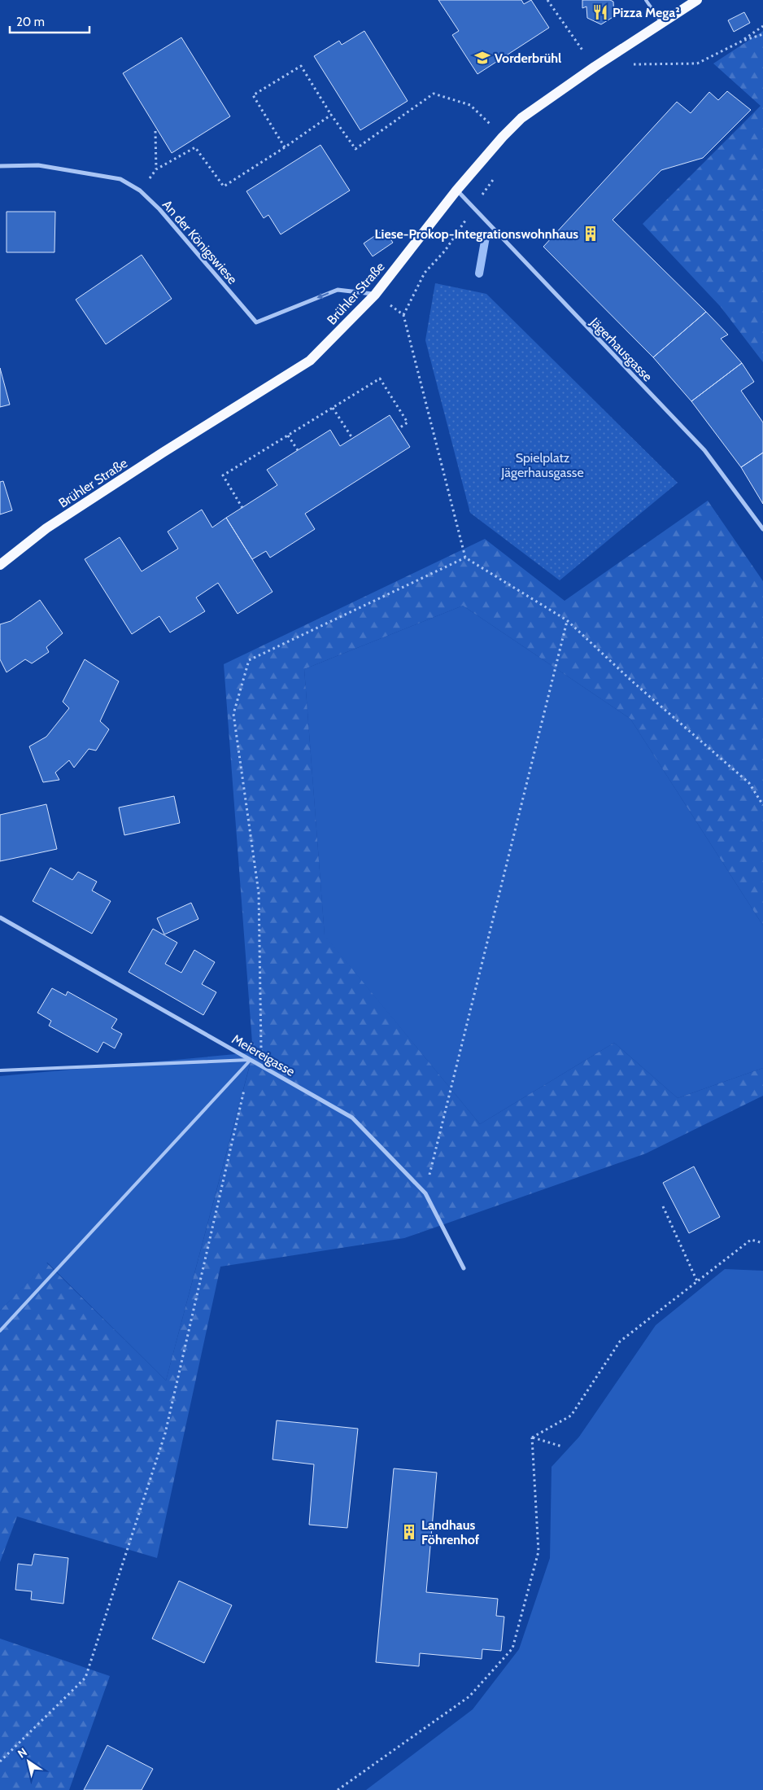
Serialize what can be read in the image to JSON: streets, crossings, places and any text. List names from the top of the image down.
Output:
{
  "streets": {
    "main road": ["Brühler Straße"],
    "street": ["An der Königswiese", "Jägerhausgasse", "Meiereigasse"]
  },
  "crossings": [
    ["An der Königswiese", "Brühler Straße"],
    ["Brühler Straße", "Jägerhausgasse"]
  ],
  "one_way": ["An der Königswiese"],
  "parks": ["Spielplatz Jägerhausgasse"],
  "places": {
    "restaurant": ["Pizza Mega²"],
    "school or university": ["Vorderbrühl"],
    "building": ["Liese-Prokop-Integrationswohnhaus", "Landhaus Föhrenhof"]
  },
  "scale_bar": "20 m",
  "north": "top left"
}
